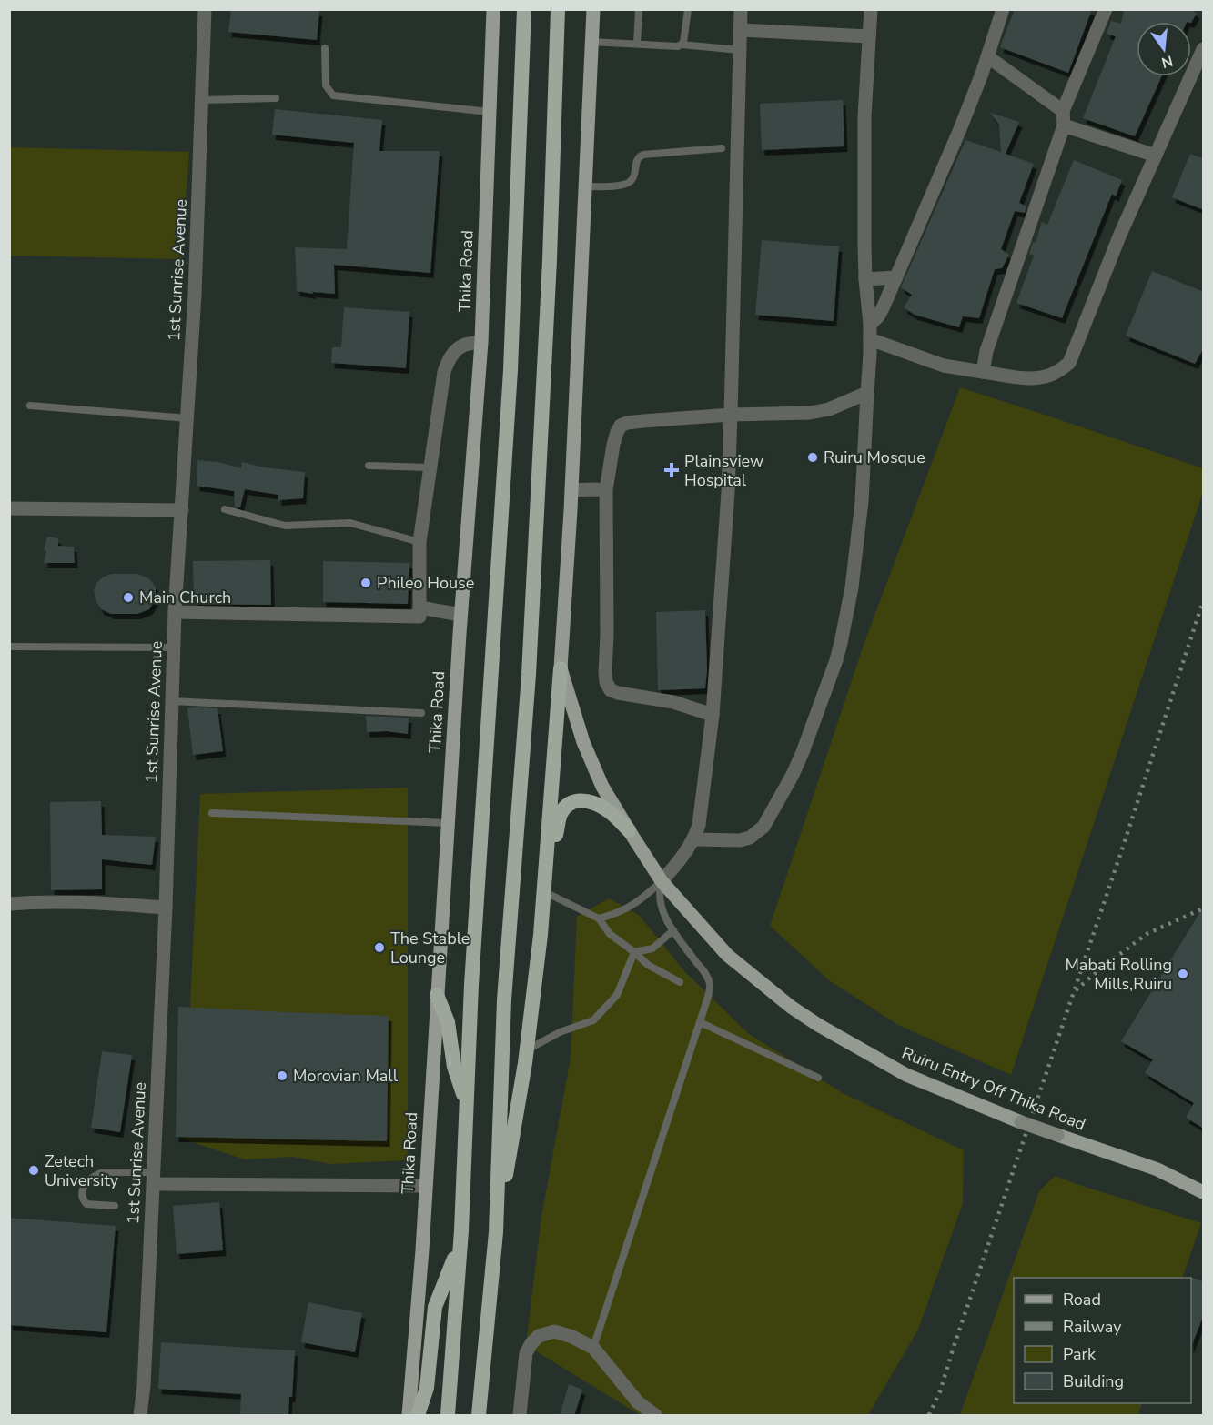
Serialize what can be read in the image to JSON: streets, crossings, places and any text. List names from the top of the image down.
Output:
{
  "streets": {
    "main road": ["Thika Road", "Ruiru Entry Off Thika Road"],
    "street": ["1st Sunrise Avenue"]
  },
  "places": {
    "other": [
      "Ruiru Mosque",
      "Phileo House",
      "Main Church",
      "The Stable Lounge",
      "Mabati Rolling Mills,Ruiru",
      "Morovian Mall",
      "Zetech University"
    ],
    "health": ["Plainsview Hospital"]
  },
  "legend": [
    "Road",
    "Railway",
    "Park",
    "Building"
  ],
  "north": "bottom"
}
